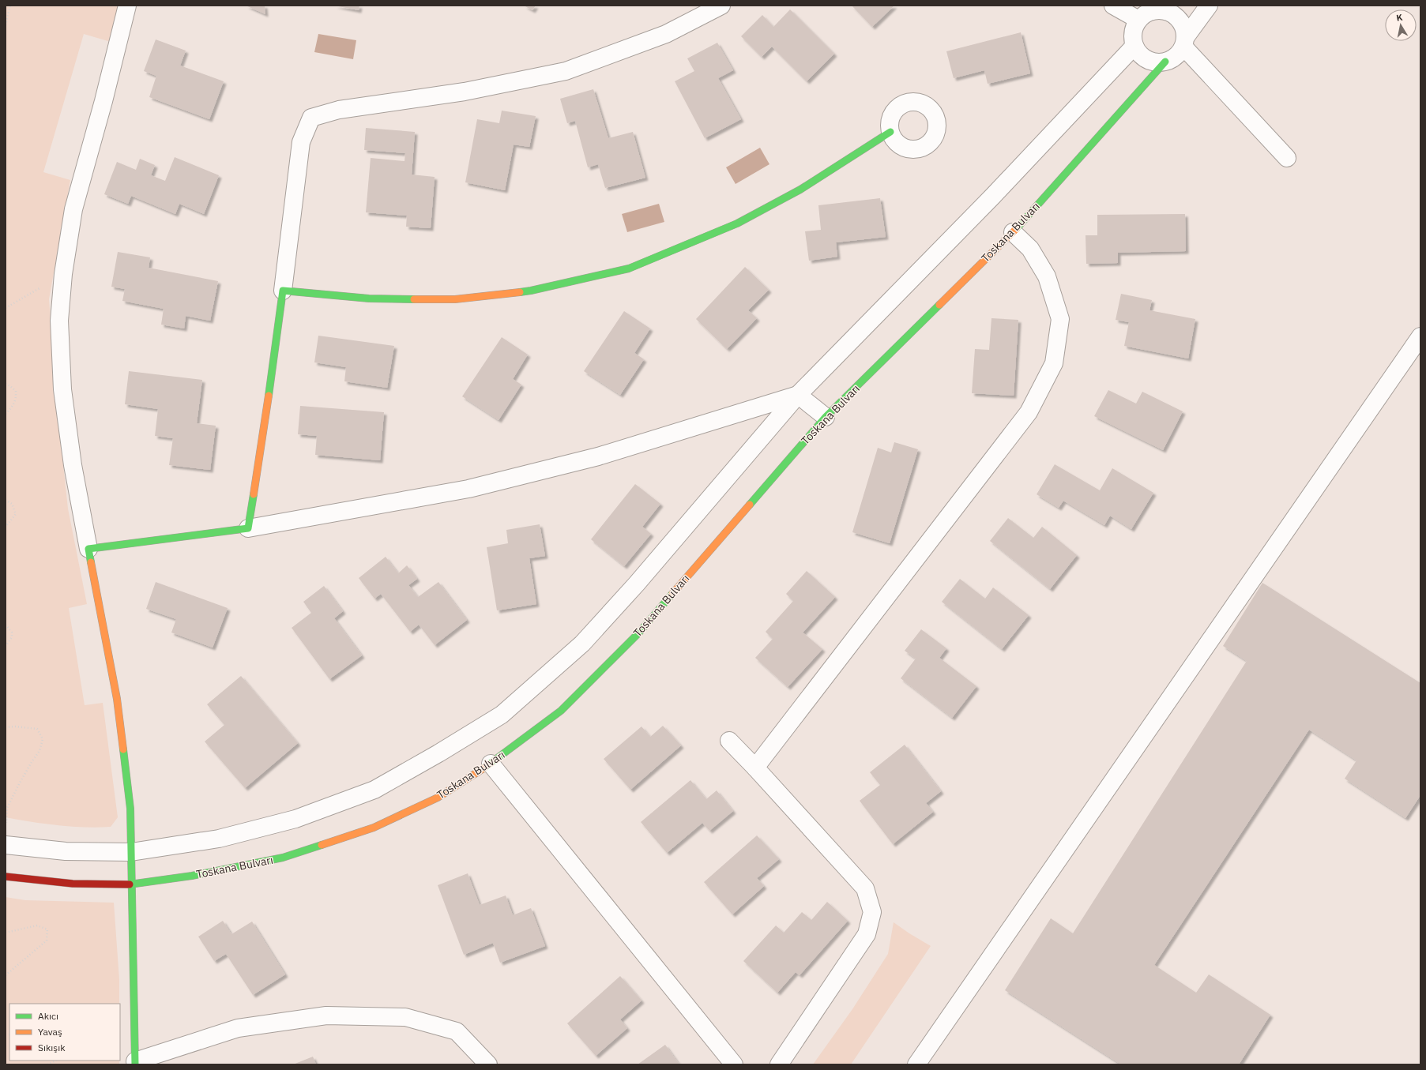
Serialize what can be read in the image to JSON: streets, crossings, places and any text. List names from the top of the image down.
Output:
{
  "streets": {
    "street": ["Toskana Bulvarı"]
  },
  "legend": ["Akıcı", "Yavaş", "Sıkışık"],
  "north": "top"
}
